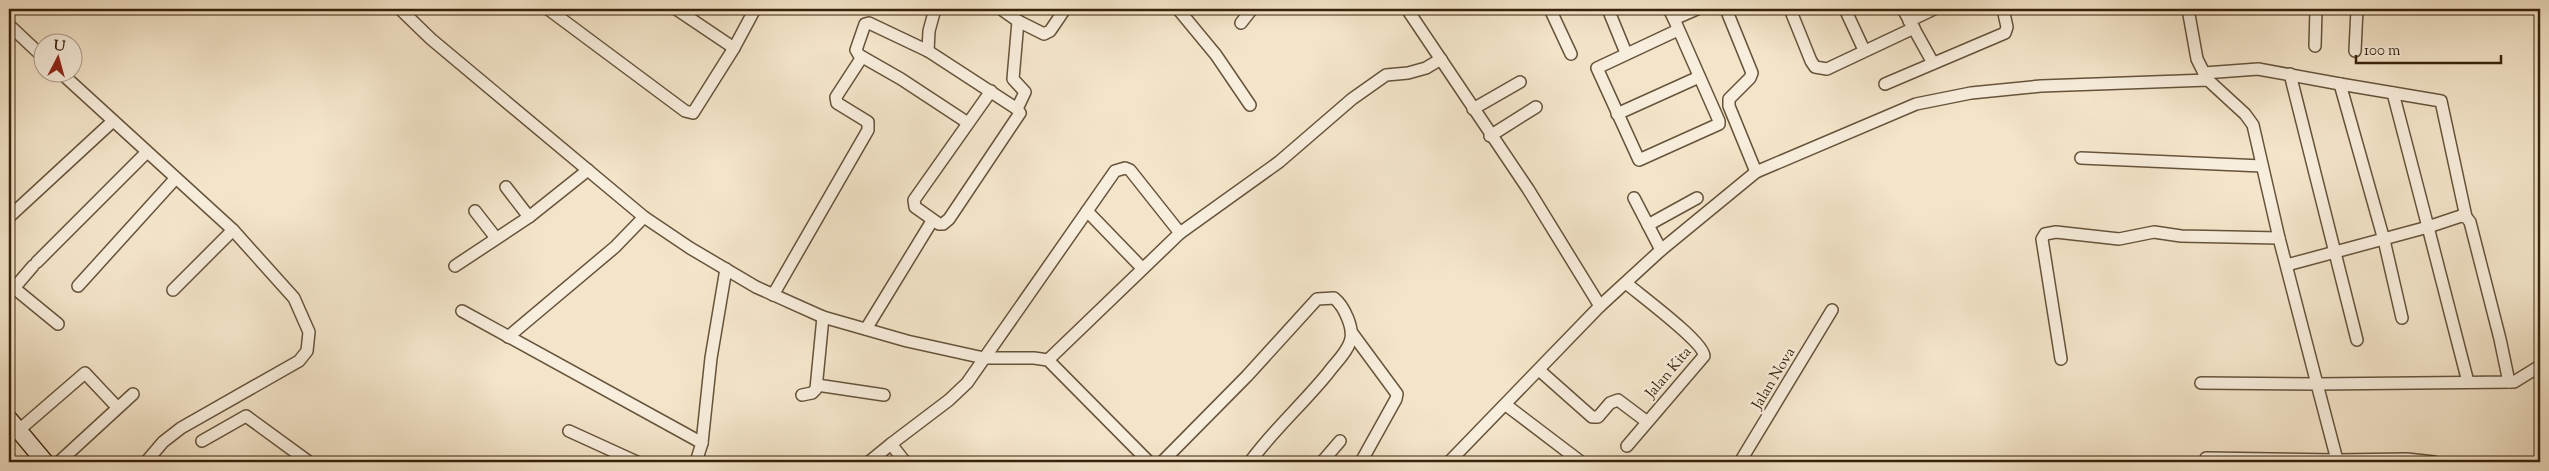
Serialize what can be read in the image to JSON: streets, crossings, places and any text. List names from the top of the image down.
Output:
{
  "streets": {
    "street": ["Jalan Kita", "Jalan Nova"]
  },
  "scale_bar": "100 m",
  "north": "top"
}
